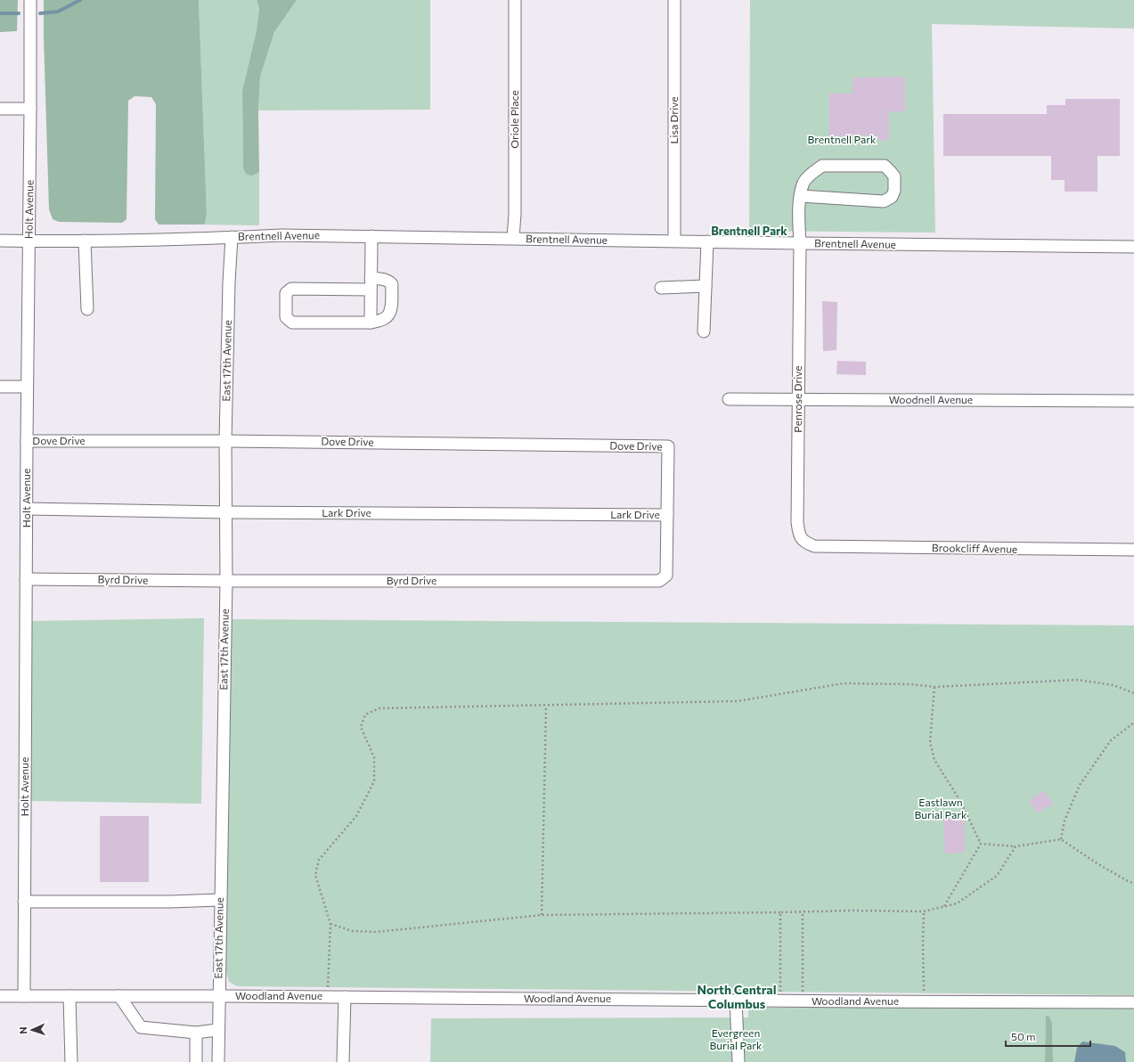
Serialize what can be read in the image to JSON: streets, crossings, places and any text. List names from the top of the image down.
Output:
{
  "streets": {
    "street": [
      "Oriole Place",
      "Lisa Drive",
      "Holt Avenue",
      "Brentnell Avenue",
      "East 17th Avenue",
      "Penrose Drive",
      "Woodnell Avenue",
      "Dove Drive",
      "Lark Drive",
      "Brookcliff Avenue",
      "Byrd Drive",
      "Woodland Avenue"
    ]
  },
  "crossings": [
    ["Oriole Place", "Brentnell Avenue"],
    ["Lisa Drive", "Brentnell Avenue"],
    ["Holt Avenue", "Brentnell Avenue"],
    ["Holt Avenue", "Dove Drive"],
    ["Holt Avenue", "Lark Drive"],
    ["Holt Avenue", "Byrd Drive"],
    ["Holt Avenue", "Woodland Avenue"],
    ["Brentnell Avenue", "East 17th Avenue"],
    ["Brentnell Avenue", "Penrose Drive"],
    ["East 17th Avenue", "Dove Drive"],
    ["East 17th Avenue", "Lark Drive"],
    ["East 17th Avenue", "Byrd Drive"],
    ["East 17th Avenue", "Woodland Avenue"],
    ["Penrose Drive", "Woodnell Avenue"],
    ["Penrose Drive", "Brookcliff Avenue"],
    ["Dove Drive", "Byrd Drive"],
    ["Lark Drive", "Byrd Drive"]
  ],
  "districts": ["Brentnell Park", "North Central Columbus"],
  "parks": ["Brentnell Park", "Eastlawn Burial Park", "Evergreen Burial Park"],
  "scale_bar": "50 m",
  "north": "left"
}
